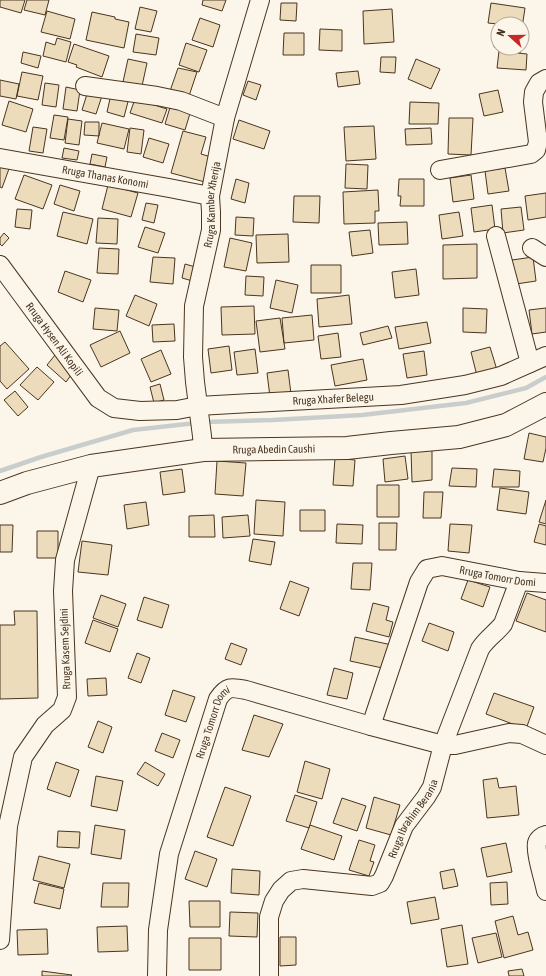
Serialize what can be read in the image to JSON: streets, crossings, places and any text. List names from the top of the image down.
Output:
{
  "streets": {
    "main road": ["Rruga Abedin Caushi"],
    "street": [
      "Rruga Thanas Konomi",
      "Rruga Kamber Xherija",
      "Rruga Hysen Ali Kopili",
      "Rruga Xhafer Belegu",
      "Rruga Tomorr Domi",
      "Rruga Kasem Sejdini",
      "Rruga Ibrahim Berania"
    ]
  },
  "crossings": [
    ["Rruga Thanas Konomi", "Rruga Kamber Xherija"],
    ["Rruga Kamber Xherija", "Rruga Xhafer Belegu"],
    ["Rruga Kamber Xherija", "Rruga Abedin Caushi"],
    ["Rruga Hysen Ali Kopili", "Rruga Xhafer Belegu"],
    ["Rruga Abedin Caushi", "Rruga Kasem Sejdini"],
    ["Rruga Tomorr Domi", "Rruga Ibrahim Berania"]
  ],
  "north": "left"
}
